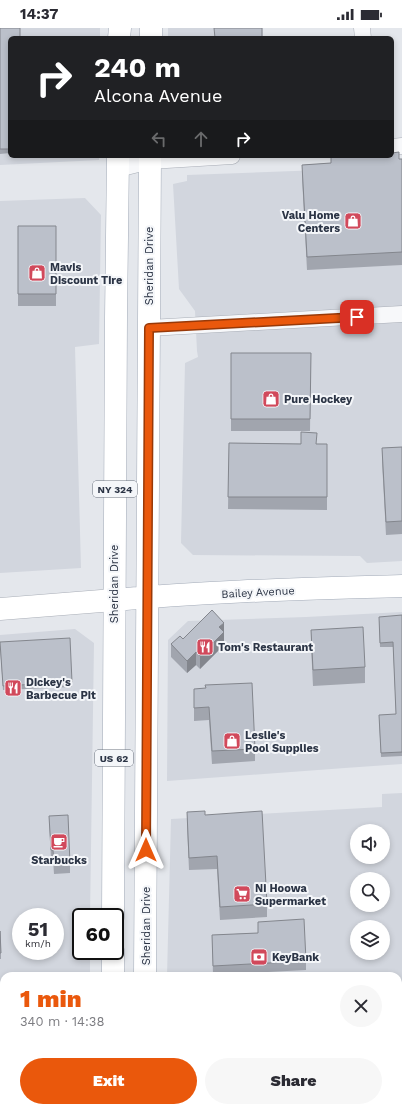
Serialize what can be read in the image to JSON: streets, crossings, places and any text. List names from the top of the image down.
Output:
{
  "streets": {
    "main road": [
      "Sheridan Drive",
      "NY 324",
      "Bailey Avenue",
      "US 62"
    ]
  },
  "crossings": [
    ["Sheridan Drive", "Bailey Avenue"]
  ],
  "places": {
    "shop": [
      "Valu Home Centers",
      "Mavis Discount Tire",
      "Pure Hockey",
      "Leslie's Pool Supplies"
    ],
    "restaurant": ["Tom's Restaurant", "Dickey's Barbecue Pit"],
    "cafe": ["Starbucks"],
    "supermarket": ["Ni Hoowa Supermarket"],
    "bank": ["KeyBank"]
  },
  "page": {
    "status": "14:37",
    "turn": ["240 m", "Alcona Avenue"],
    "speed": "51 km/h",
    "limit": "60",
    "heading": ["1 min", "340 m · 14:38"],
    "buttons": ["Exit", "Share"]
  }
}
